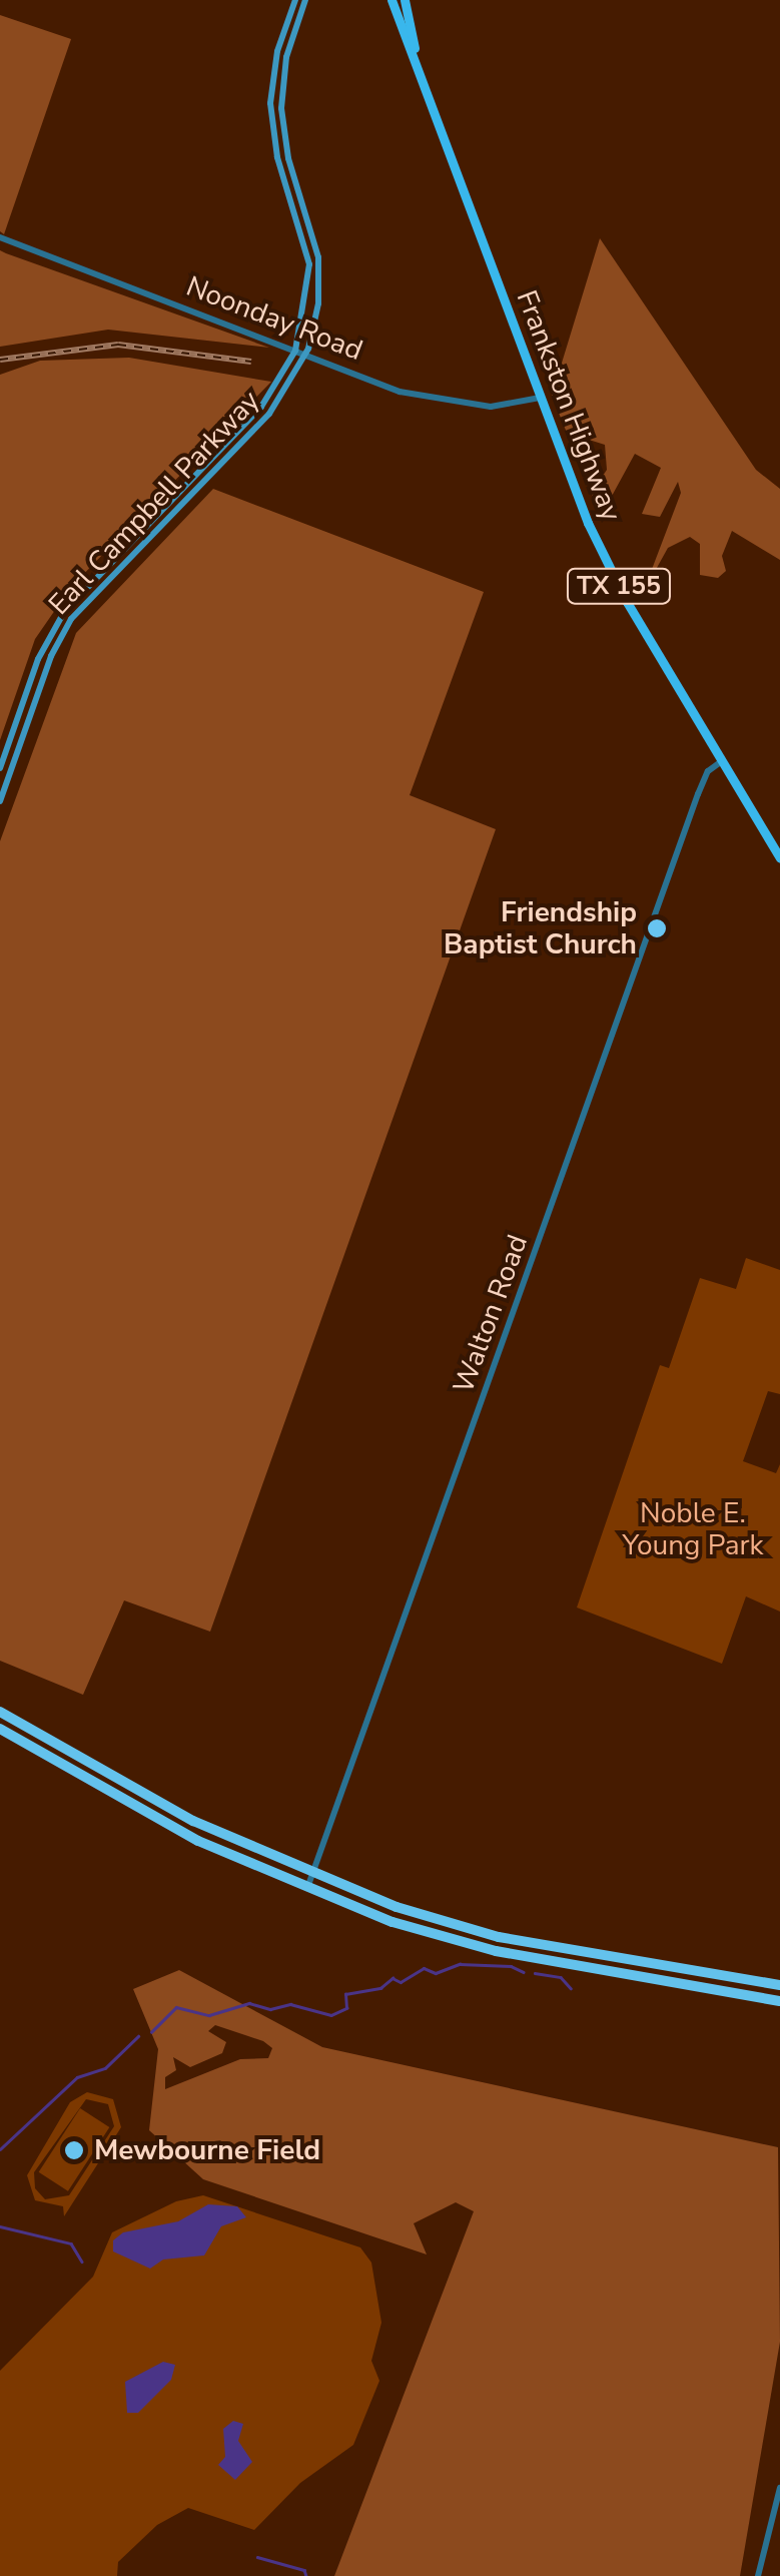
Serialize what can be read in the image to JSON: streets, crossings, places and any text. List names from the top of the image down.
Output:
{
  "streets": {
    "main road": ["Frankston Highway", "Earl Campbell Parkway", "TX 155"],
    "street": ["Noonday Road", "Walton Road"]
  },
  "crossings": [
    ["Noonday Road", "Frankston Highway"],
    ["Noonday Road", "Earl Campbell Parkway"],
    ["Frankston Highway", "TX 155"],
    ["Frankston Highway", "Walton Road"]
  ],
  "parks": ["Noble E. Young Park"],
  "places": ["Friendship Baptist Church", "Mewbourne Field"]
}
